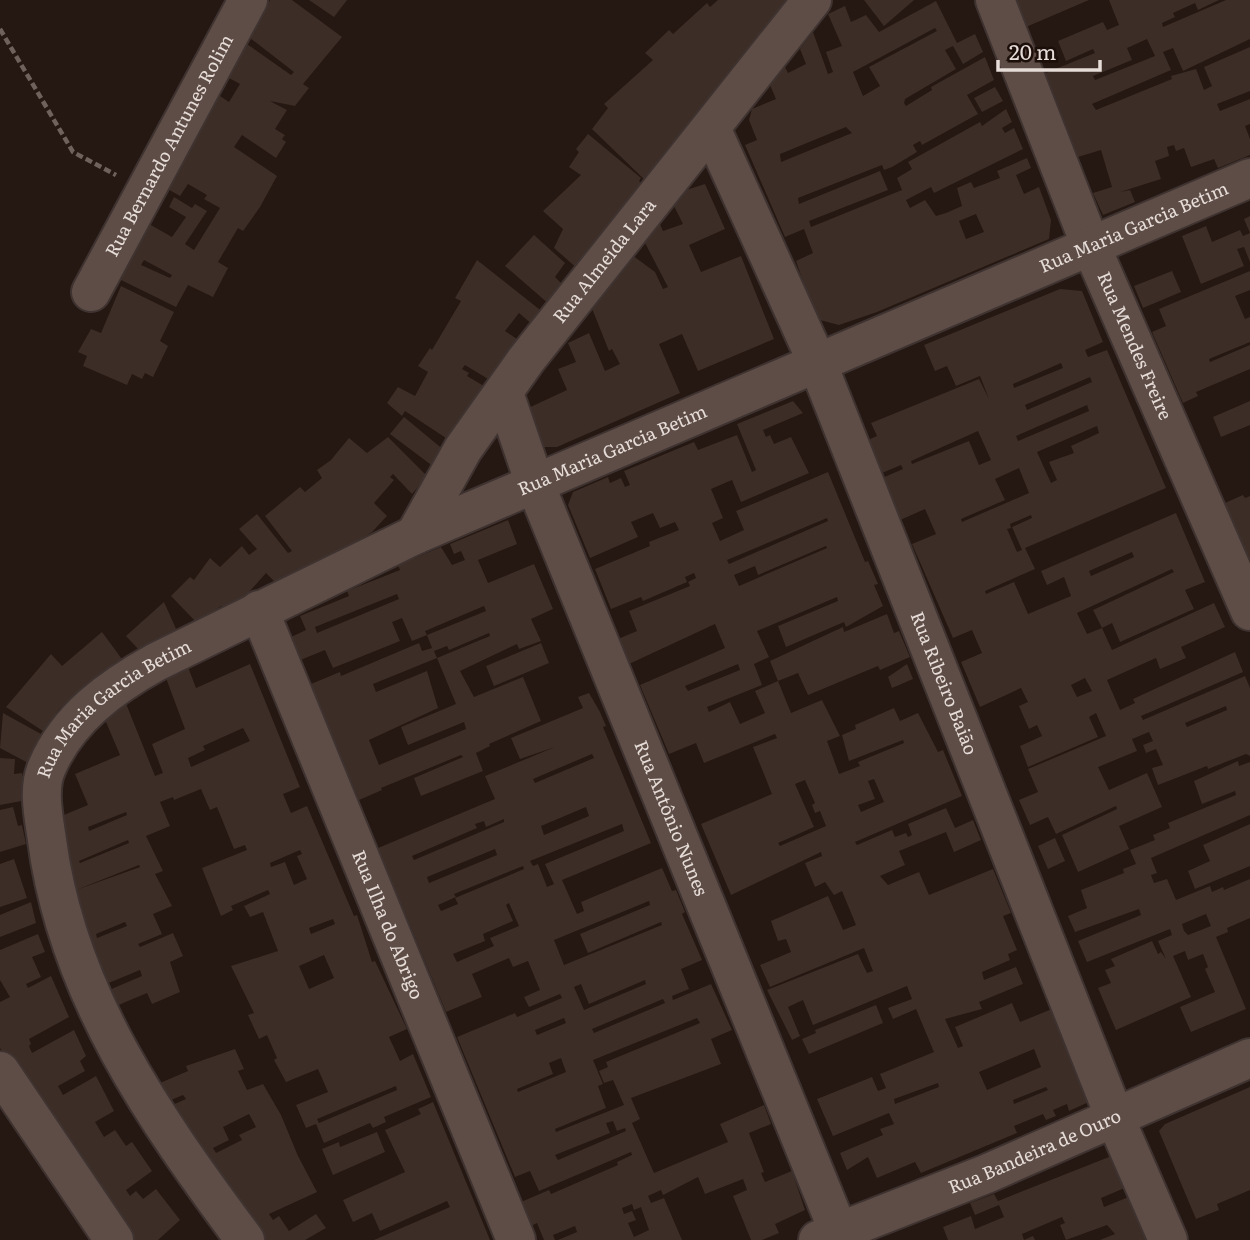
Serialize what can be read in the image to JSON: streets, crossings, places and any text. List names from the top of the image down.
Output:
{
  "streets": {
    "street": [
      "Rua Bernardo Antunes Rolim",
      "Rua Maria Garcia Betim",
      "Rua Almeida Lara",
      "Rua Mendes Freire",
      "Rua Ribeiro Baião",
      "Rua Antônio Nunes",
      "Rua Ilha do Abrigo",
      "Rua Bandeira de Ouro"
    ]
  },
  "crossings": [
    ["Rua Maria Garcia Betim", "Rua Almeida Lara"],
    ["Rua Maria Garcia Betim", "Rua Mendes Freire"],
    ["Rua Maria Garcia Betim", "Rua Ribeiro Baião"],
    ["Rua Maria Garcia Betim", "Rua Antônio Nunes"],
    ["Rua Maria Garcia Betim", "Rua Ilha do Abrigo"],
    ["Rua Almeida Lara", "Rua Ribeiro Baião"],
    ["Rua Almeida Lara", "Rua Antônio Nunes"],
    ["Rua Ribeiro Baião", "Rua Bandeira de Ouro"],
    ["Rua Antônio Nunes", "Rua Bandeira de Ouro"]
  ],
  "scale_bar": "20 m"
}
